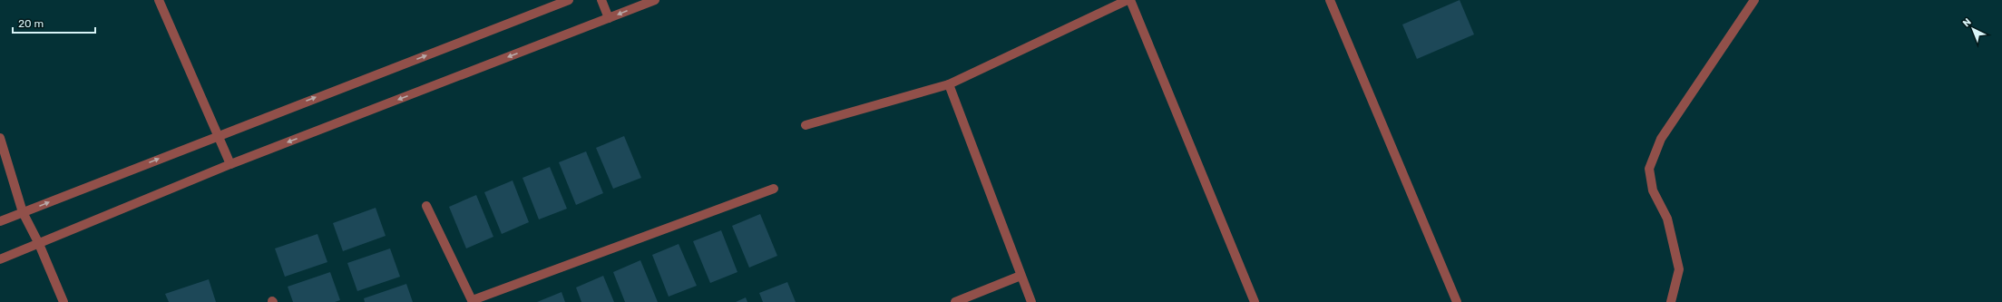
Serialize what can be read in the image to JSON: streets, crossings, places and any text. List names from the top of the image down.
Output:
{
  "scale_bar": "20 m",
  "north": "top left"
}
